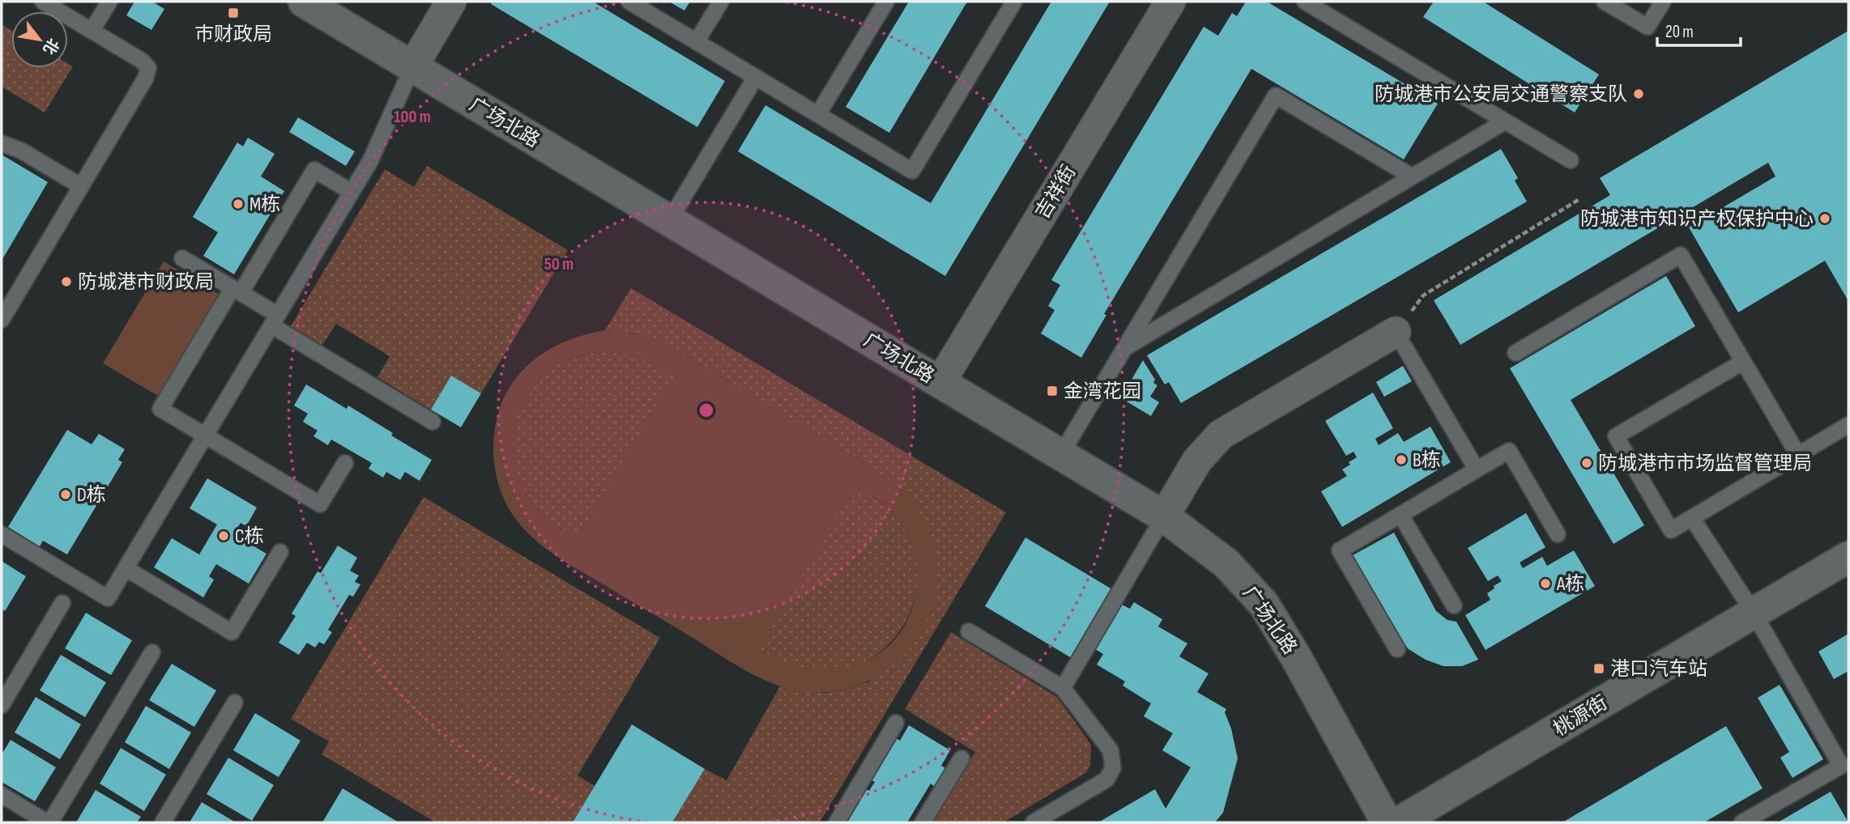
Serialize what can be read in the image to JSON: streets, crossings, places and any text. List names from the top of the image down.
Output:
{
  "streets": {
    "street": ["广场北路", "吉祥街", "桃源街"]
  },
  "crossings": [
    ["广场北路", "吉祥街"]
  ],
  "places": {
    "transit": ["巿财政局", "金湾花园", "港口汽车站"],
    "other": [
      "防城港市公安局交通警察支队",
      "M栋",
      "防城港市知识产权保护中心",
      "防城港市财政局",
      "B栋",
      "防城港市市场监督管理局",
      "D栋",
      "C栋",
      "A栋"
    ]
  },
  "scale_bar": "20 m",
  "north": "bottom right",
  "rings": ["100 m", "50 m"]
}
